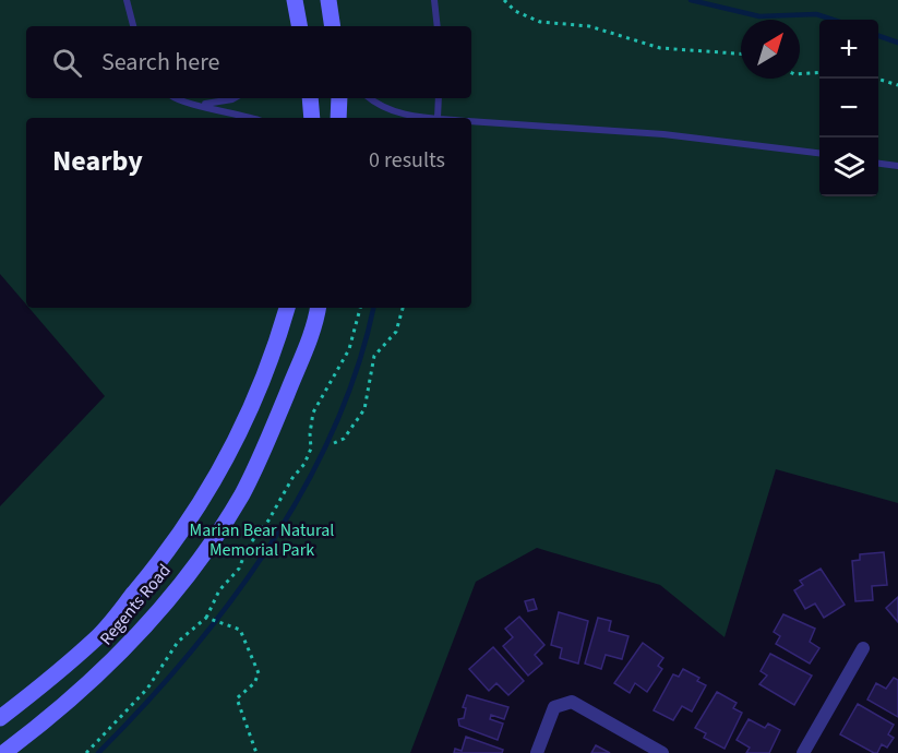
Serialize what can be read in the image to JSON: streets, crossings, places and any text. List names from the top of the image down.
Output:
{
  "streets": {
    "main road": ["Regents Road"]
  },
  "parks": ["Marian Bear Natural Memorial Park"],
  "north": "top right",
  "page": {
    "map_buttons": ["+", "−"],
    "search": "Search here",
    "heading": ["Nearby", "0 results"]
  }
}
